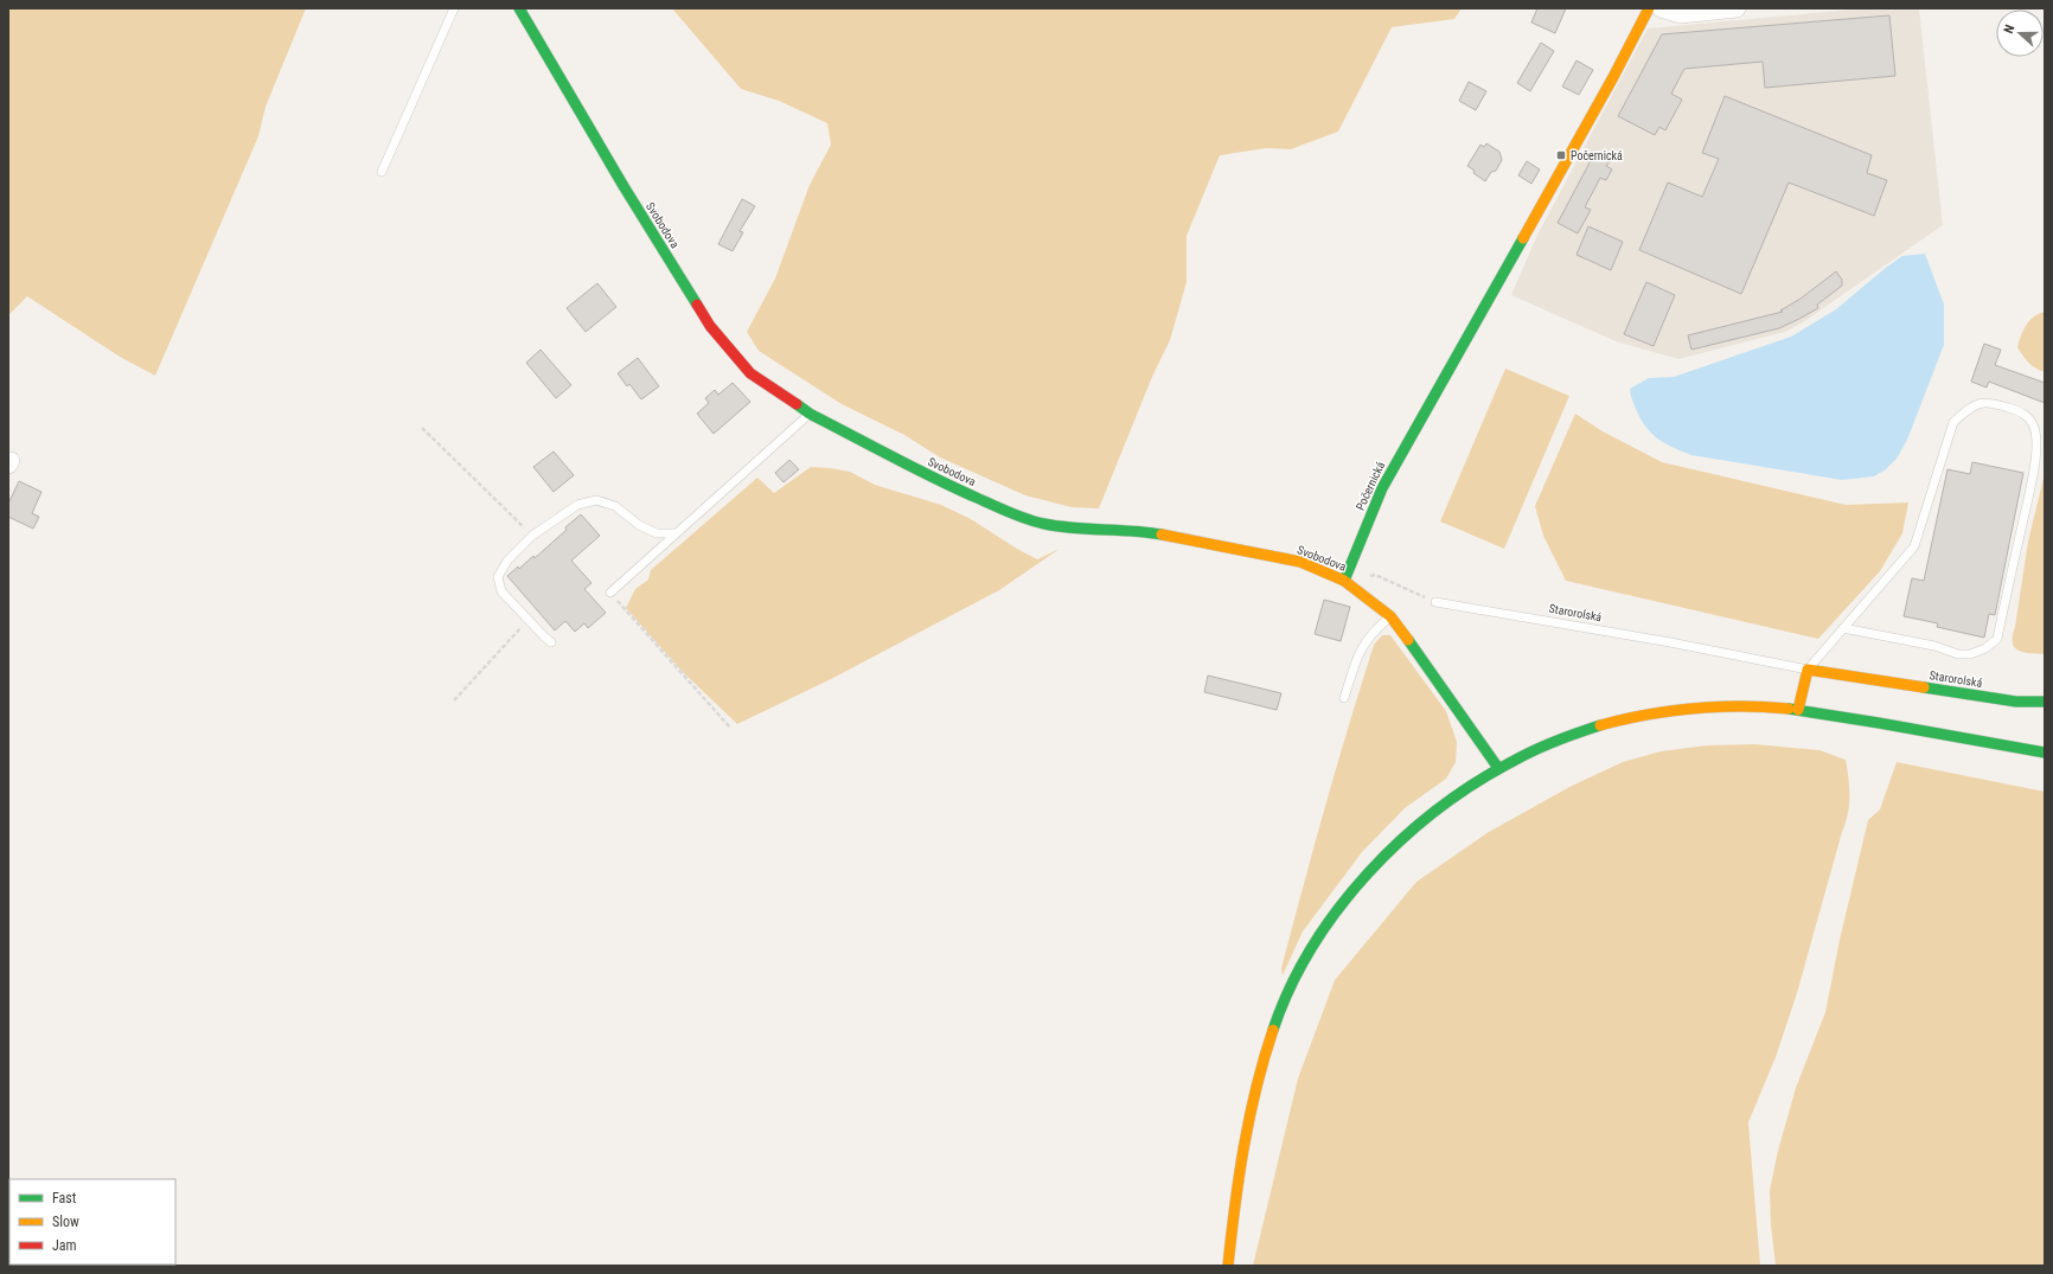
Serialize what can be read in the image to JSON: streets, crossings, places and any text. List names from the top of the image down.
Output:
{
  "streets": {
    "street": ["Svobodova", "Počernická", "Starorolská"]
  },
  "crossings": [
    ["Svobodova", "Počernická"]
  ],
  "places": {
    "transit": ["Počernická"]
  },
  "legend": ["Fast", "Slow", "Jam"],
  "north": "left"
}
